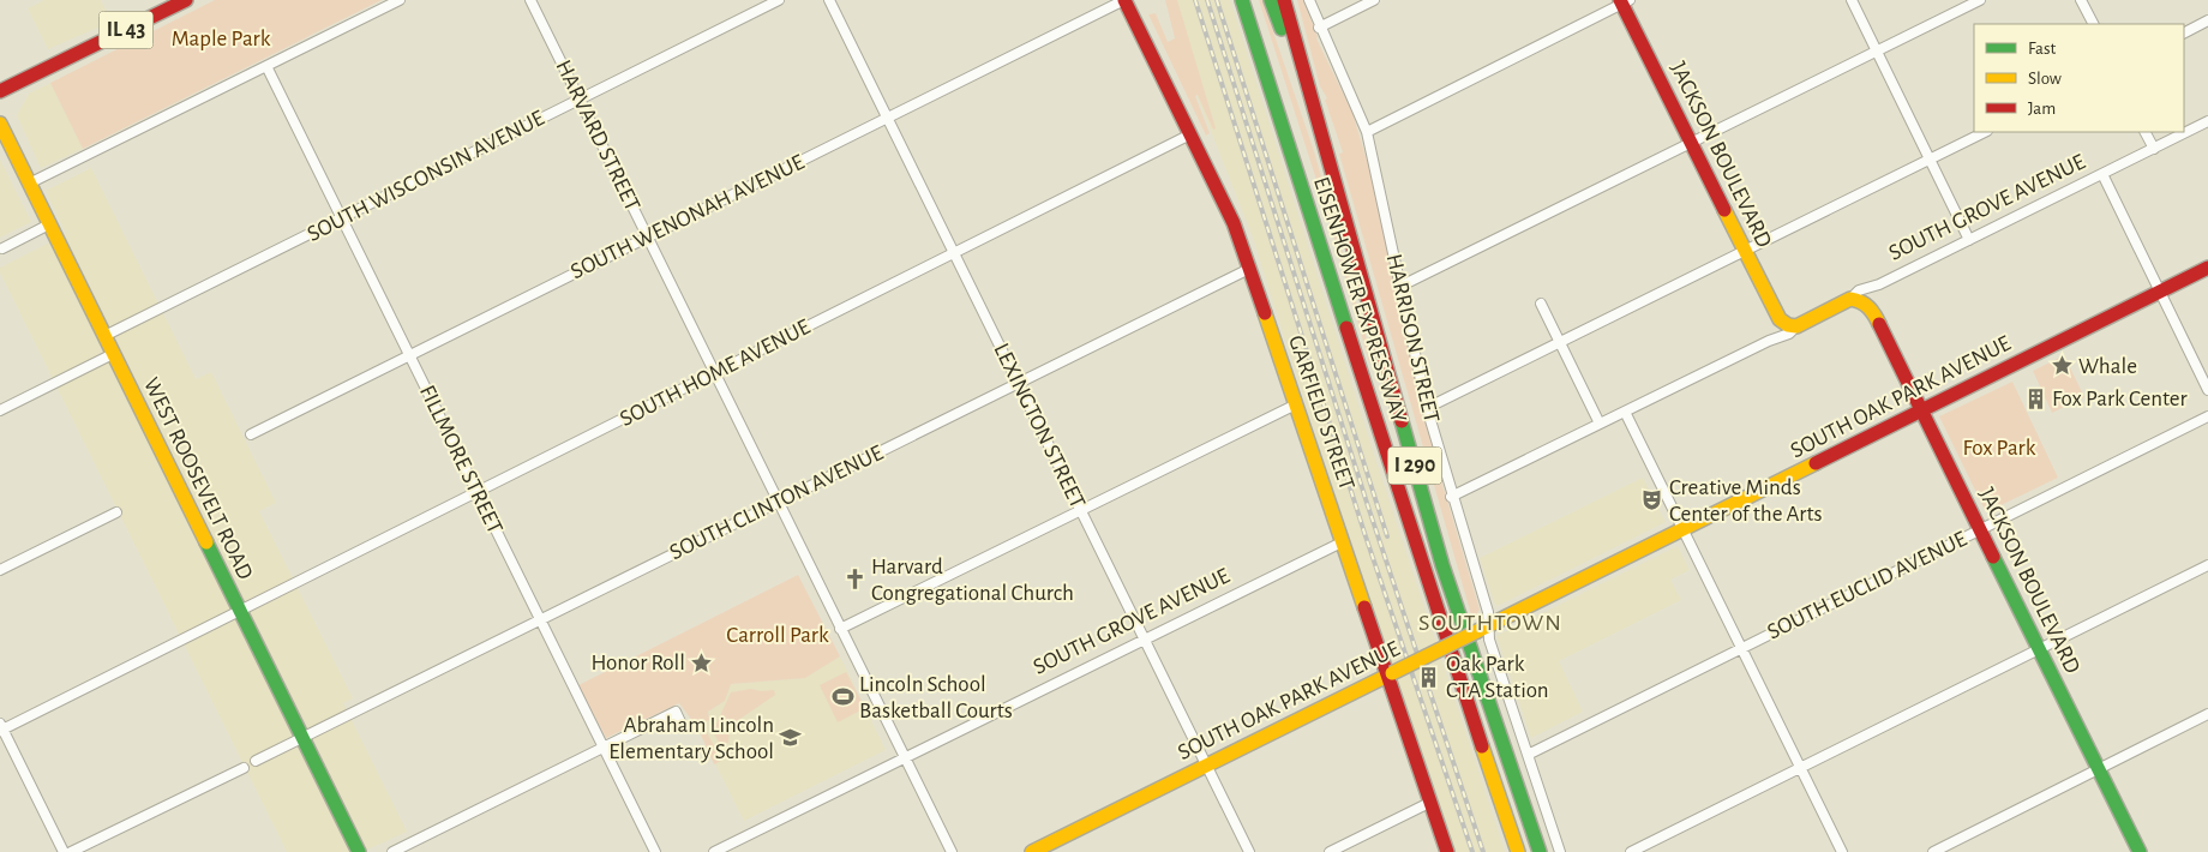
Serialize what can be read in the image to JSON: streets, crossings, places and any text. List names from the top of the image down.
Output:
{
  "streets": {
    "main road": [
      "IL 43",
      "JACKSON BOULEVARD",
      "SOUTH GROVE AVENUE",
      "EISENHOWER EXPRESSWAY",
      "SOUTH OAK PARK AVENUE",
      "GARFIELD STREET",
      "I 290",
      "WEST ROOSEVELT ROAD"
    ],
    "street": [
      "HARVARD STREET",
      "SOUTH WISCONSIN AVENUE",
      "SOUTH WENONAH AVENUE",
      "HARRISON STREET",
      "SOUTH HOME AVENUE",
      "LEXINGTON STREET",
      "FILLMORE STREET",
      "SOUTH CLINTON AVENUE",
      "SOUTH EUCLID AVENUE"
    ]
  },
  "crossings": [
    ["HARVARD STREET", "SOUTH WISCONSIN AVENUE"],
    ["HARVARD STREET", "SOUTH GROVE AVENUE"],
    ["HARVARD STREET", "SOUTH WENONAH AVENUE"],
    ["HARVARD STREET", "SOUTH HOME AVENUE"],
    ["HARVARD STREET", "SOUTH CLINTON AVENUE"],
    ["JACKSON BOULEVARD", "SOUTH GROVE AVENUE"],
    ["JACKSON BOULEVARD", "SOUTH OAK PARK AVENUE"],
    ["JACKSON BOULEVARD", "SOUTH EUCLID AVENUE"],
    ["SOUTH WISCONSIN AVENUE", "FILLMORE STREET"],
    ["SOUTH WISCONSIN AVENUE", "WEST ROOSEVELT ROAD"],
    ["SOUTH GROVE AVENUE", "HARRISON STREET"],
    ["SOUTH GROVE AVENUE", "GARFIELD STREET"],
    ["SOUTH GROVE AVENUE", "LEXINGTON STREET"],
    ["SOUTH WENONAH AVENUE", "GARFIELD STREET"],
    ["SOUTH WENONAH AVENUE", "LEXINGTON STREET"],
    ["SOUTH WENONAH AVENUE", "FILLMORE STREET"],
    ["HARRISON STREET", "SOUTH OAK PARK AVENUE"],
    ["HARRISON STREET", "SOUTH EUCLID AVENUE"],
    ["SOUTH HOME AVENUE", "GARFIELD STREET"],
    ["SOUTH HOME AVENUE", "LEXINGTON STREET"],
    ["SOUTH HOME AVENUE", "FILLMORE STREET"],
    ["SOUTH HOME AVENUE", "WEST ROOSEVELT ROAD"],
    ["SOUTH OAK PARK AVENUE", "GARFIELD STREET"],
    ["SOUTH OAK PARK AVENUE", "LEXINGTON STREET"],
    ["GARFIELD STREET", "SOUTH CLINTON AVENUE"],
    ["LEXINGTON STREET", "SOUTH CLINTON AVENUE"],
    ["FILLMORE STREET", "SOUTH CLINTON AVENUE"],
    ["WEST ROOSEVELT ROAD", "SOUTH CLINTON AVENUE"]
  ],
  "districts": ["SOUTHTOWN"],
  "parks": ["Maple Park", "Fox Park", "Carroll Park"],
  "places": {
    "place": ["Whale", "Honor Roll"],
    "building": ["Fox Park Center", "Oak Park CTA Station"],
    "theatre": ["Creative Minds Center of the Arts"],
    "church": ["Harvard Congregational Church"],
    "sports": ["Lincoln School Basketball Courts"],
    "school or university": ["Abraham Lincoln Elementary School"]
  },
  "legend": ["Fast", "Slow", "Jam"]
}
